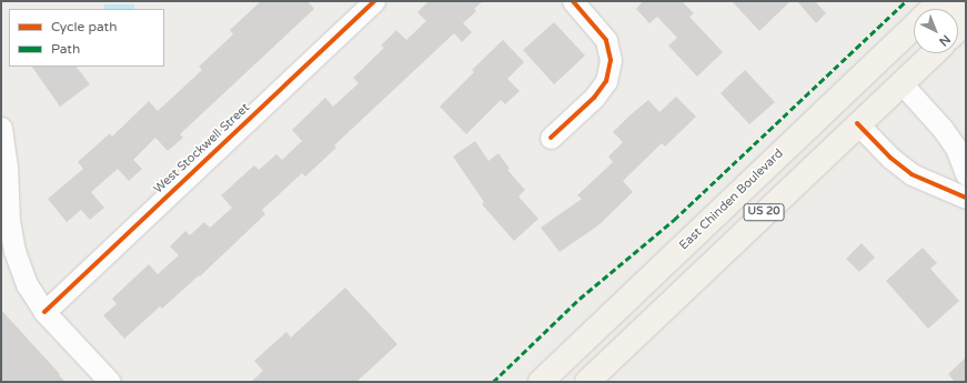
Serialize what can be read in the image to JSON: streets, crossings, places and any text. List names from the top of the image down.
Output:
{
  "streets": {
    "main road": ["East Chinden Boulevard", "US 20"],
    "street": ["West Stockwell Street"]
  },
  "legend": ["Cycle path", "Path"],
  "north": "bottom right"
}
